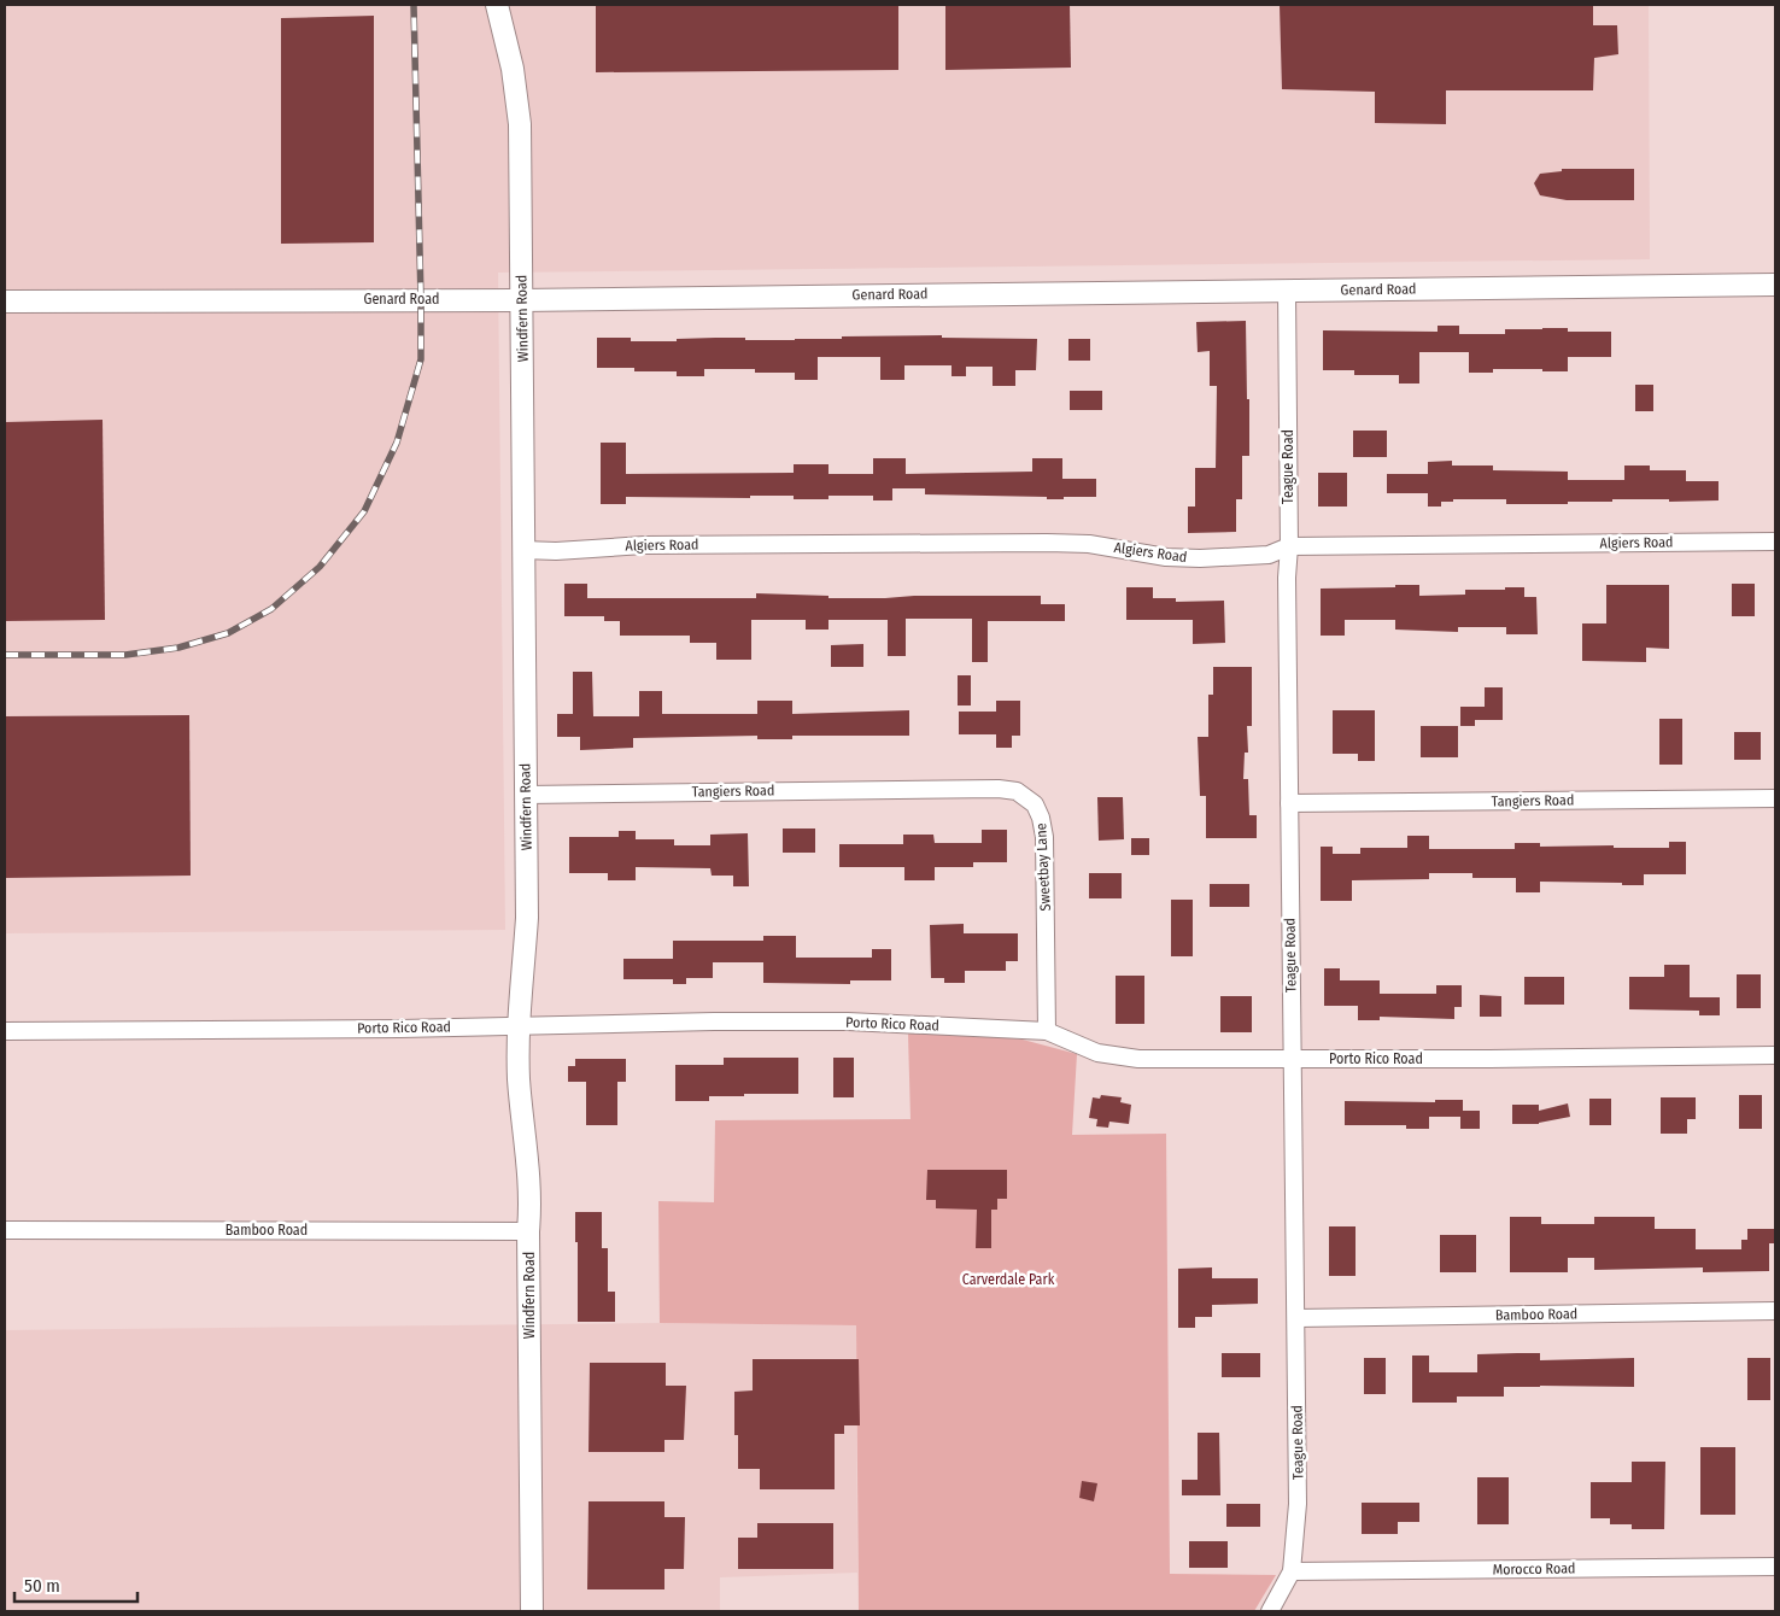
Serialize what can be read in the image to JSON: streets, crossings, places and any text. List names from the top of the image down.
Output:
{
  "streets": {
    "street": [
      "Genard Road",
      "Windfern Road",
      "Teague Road",
      "Algiers Road",
      "Tangiers Road",
      "Sweetbay Lane",
      "Porto Rico Road",
      "Bamboo Road",
      "Morocco Road"
    ]
  },
  "crossings": [
    ["Genard Road", "Windfern Road"],
    ["Genard Road", "Teague Road"],
    ["Windfern Road", "Algiers Road"],
    ["Windfern Road", "Tangiers Road"],
    ["Windfern Road", "Porto Rico Road"],
    ["Windfern Road", "Bamboo Road"],
    ["Teague Road", "Algiers Road"],
    ["Teague Road", "Tangiers Road"],
    ["Teague Road", "Porto Rico Road"],
    ["Teague Road", "Bamboo Road"],
    ["Teague Road", "Morocco Road"],
    ["Tangiers Road", "Sweetbay Lane"],
    ["Sweetbay Lane", "Porto Rico Road"]
  ],
  "parks": ["Carverdale Park"],
  "scale_bar": "50 m"
}
